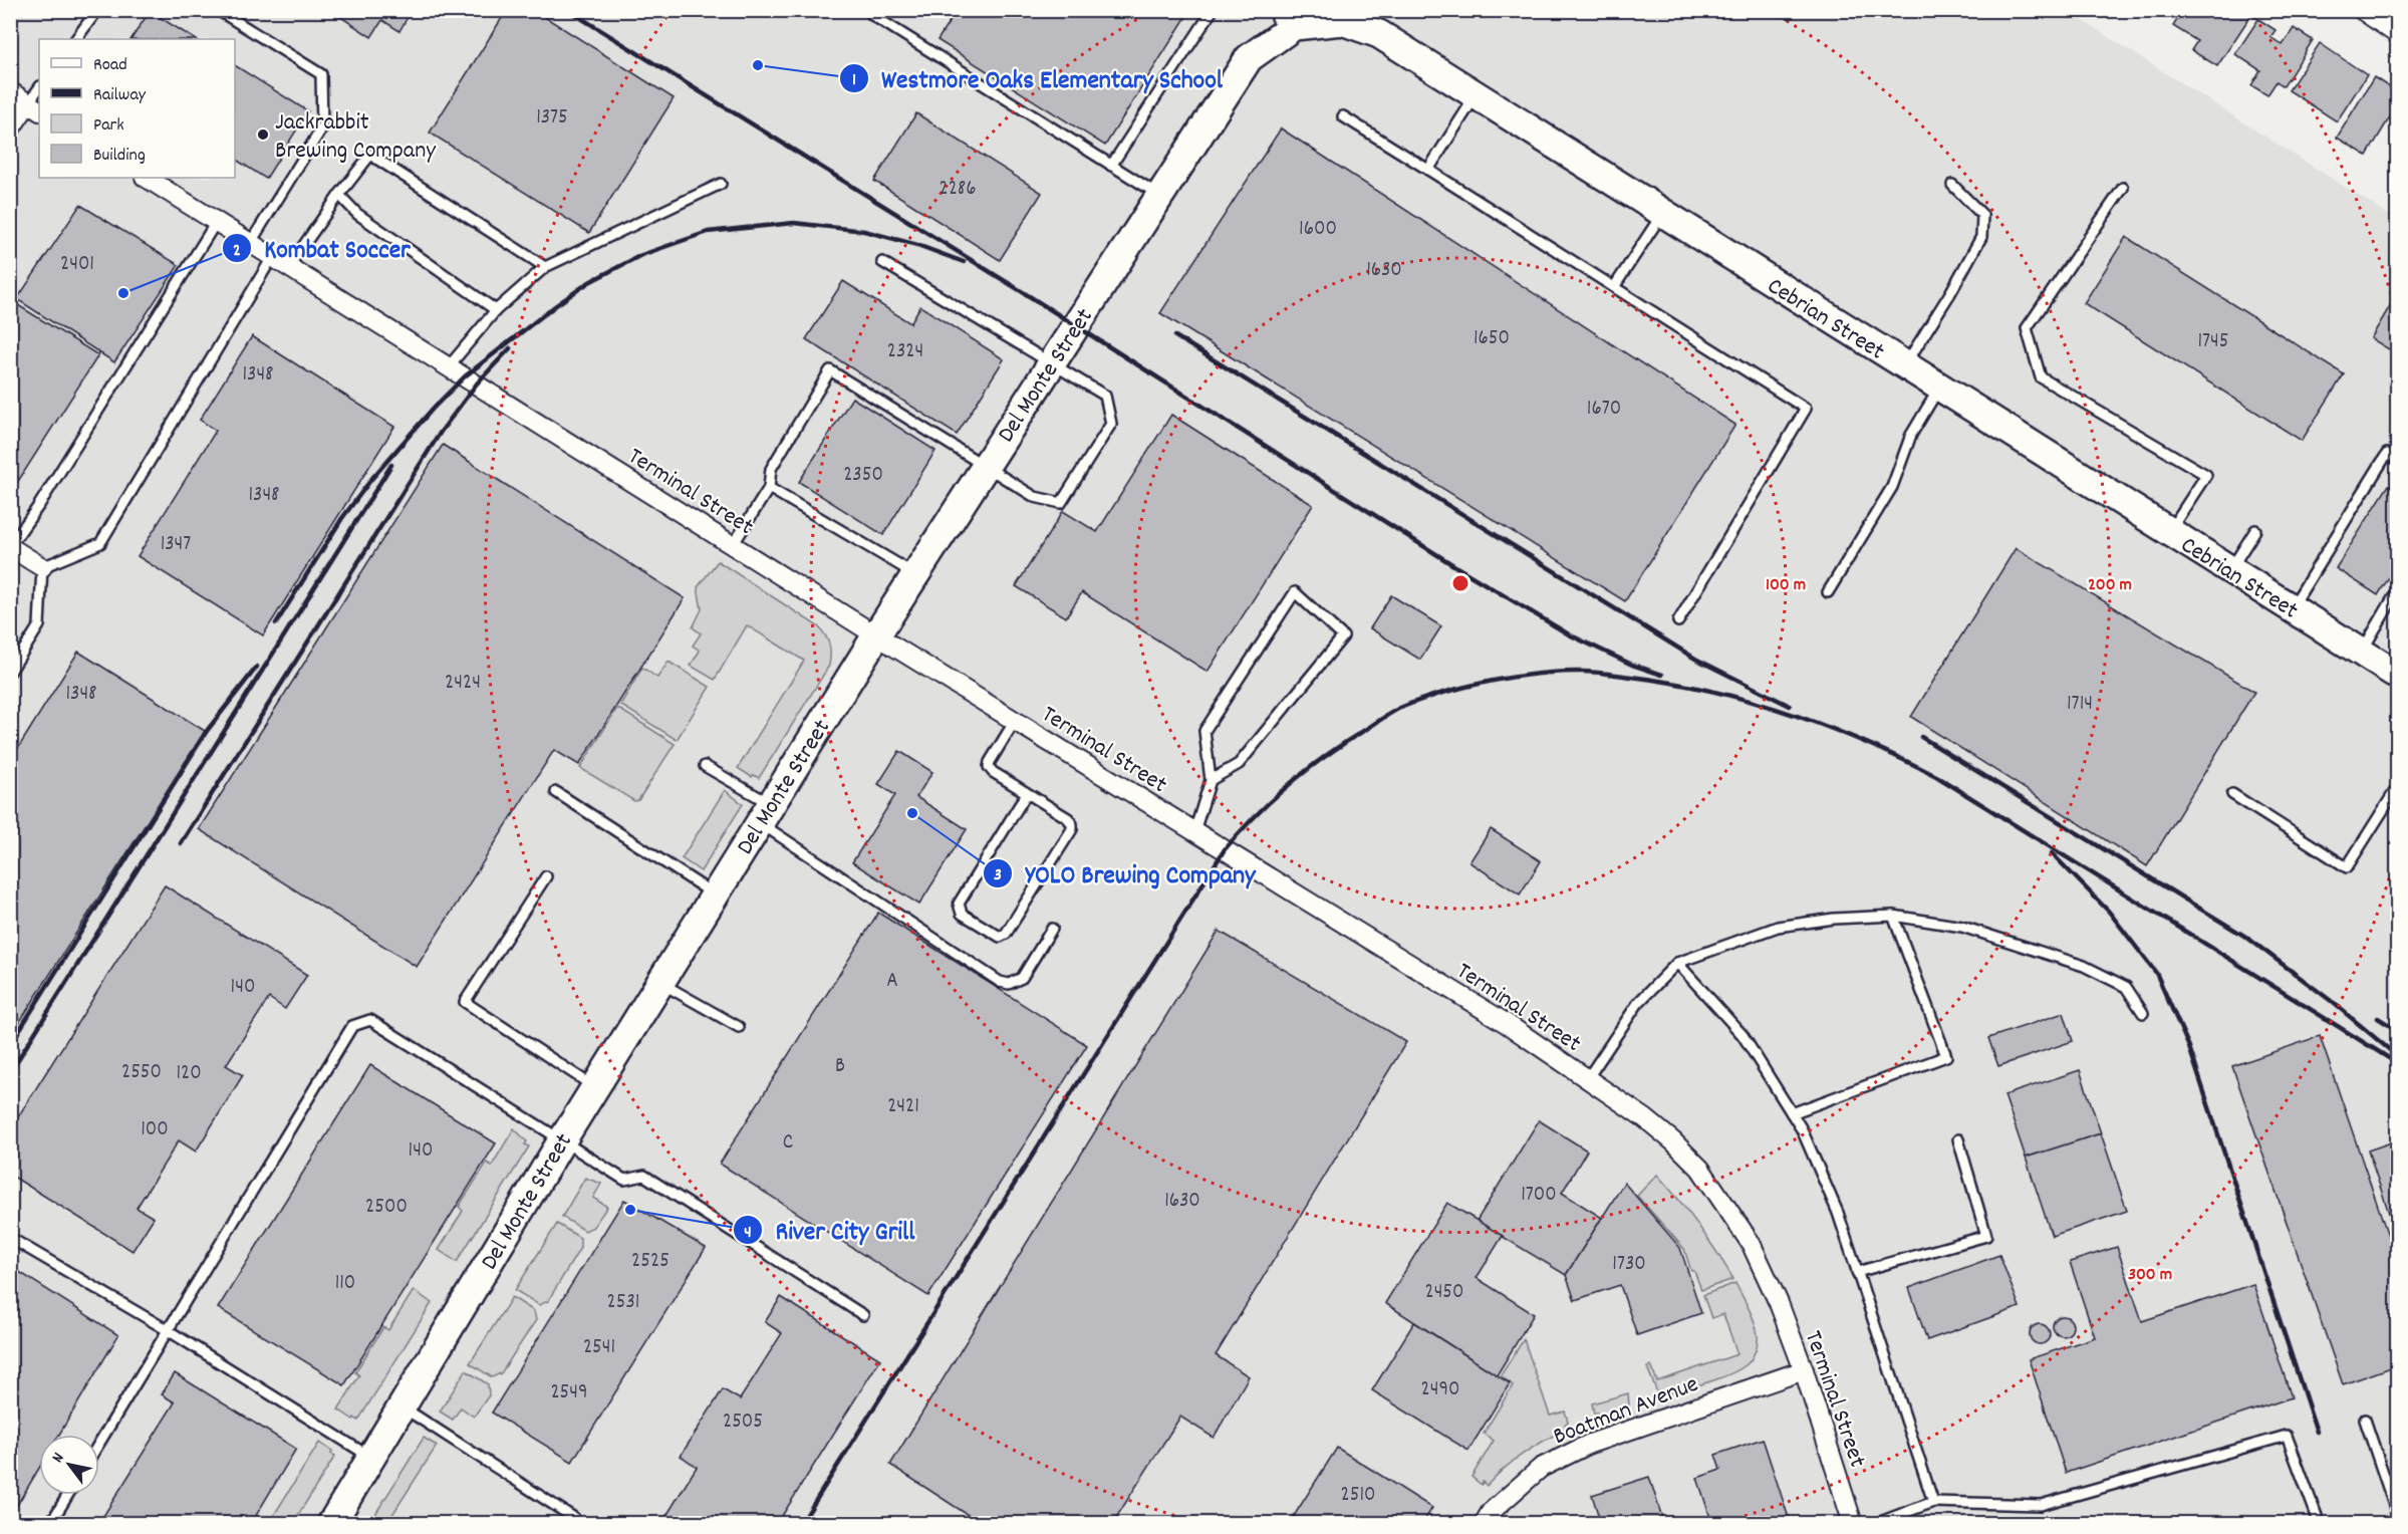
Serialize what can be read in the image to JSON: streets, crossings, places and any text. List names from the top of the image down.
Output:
{
  "streets": {
    "street": [
      "Cebrian Street",
      "Del Monte Street",
      "Terminal Street",
      "Boatman Avenue"
    ]
  },
  "crossings": [
    ["Cebrian Street", "Del Monte Street"],
    ["Del Monte Street", "Terminal Street"],
    ["Terminal Street", "Boatman Avenue"]
  ],
  "places": [
    "Westmore Oaks Elementary School",
    "Jackrabbit Brewing Company",
    "Kombat Soccer",
    "YOLO Brewing Company",
    "River City Grill"
  ],
  "house_numbers": [
    "1375",
    "2286",
    "1600",
    "2401",
    "1630",
    "1650",
    "1745",
    "2324",
    "1348",
    "1670",
    "2350",
    "1348",
    "1347",
    "2424",
    "1348",
    "1714",
    "A",
    "140",
    "B",
    "2550",
    "120",
    "2421",
    "100",
    "C",
    "140",
    "1700",
    "1630",
    "2500",
    "2525",
    "1730",
    "110",
    "2450",
    "2531",
    "2541",
    "2490",
    "2549",
    "2505",
    "2510"
  ],
  "legend": [
    "Road",
    "Railway",
    "Park",
    "Building"
  ],
  "north": "top left",
  "rings": ["100 m", "200 m", "300 m"]
}
